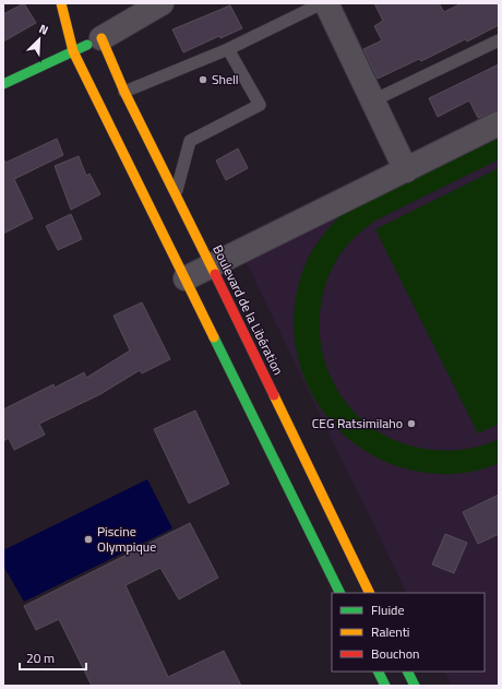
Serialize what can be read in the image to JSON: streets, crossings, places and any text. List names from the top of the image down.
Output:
{
  "streets": {
    "main road": ["Boulevard de la Libération"]
  },
  "places": ["Shell", "CEG Ratsimilaho", "Piscine Olympique"],
  "legend": ["Fluide", "Ralenti", "Bouchon"],
  "scale_bar": "20 m",
  "north": "top right"
}
